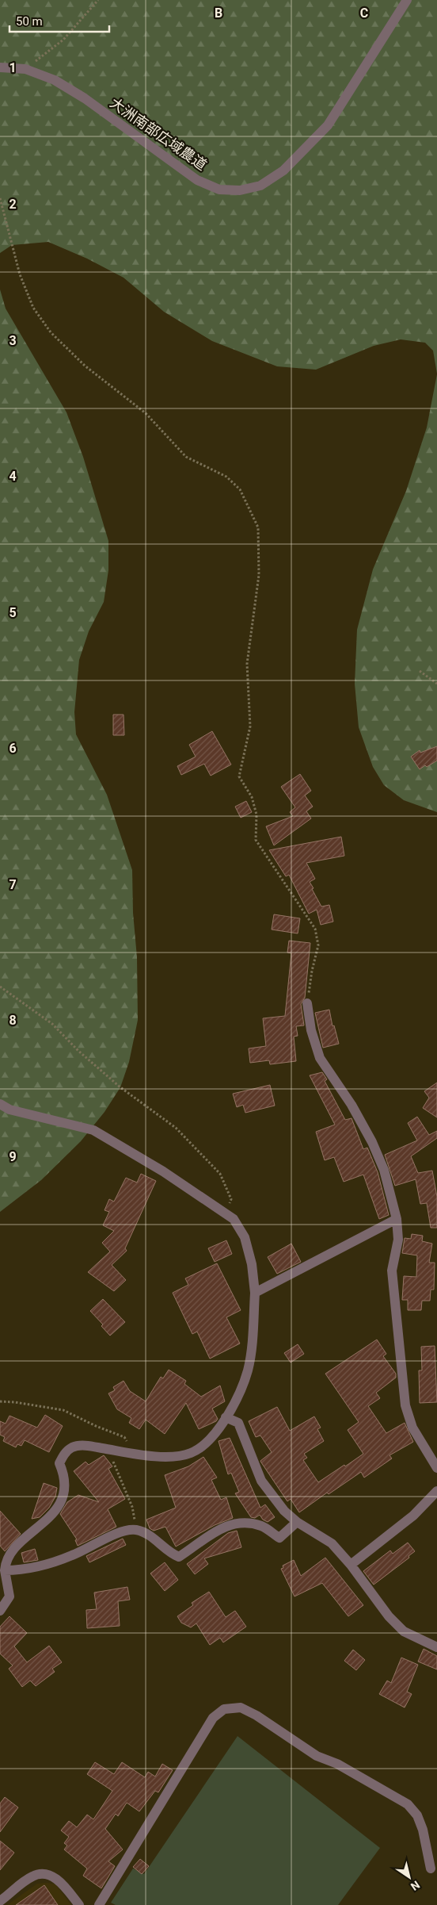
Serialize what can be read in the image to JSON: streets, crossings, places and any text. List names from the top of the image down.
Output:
{
  "streets": {
    "street": ["大洲南部広域農道"]
  },
  "scale_bar": "50 m",
  "north": "bottom right",
  "grid": {
    "columns": ["B", "C"],
    "rows": [
      "1",
      "2",
      "3",
      "4",
      "5",
      "6",
      "7",
      "8",
      "9"
    ]
  }
}
